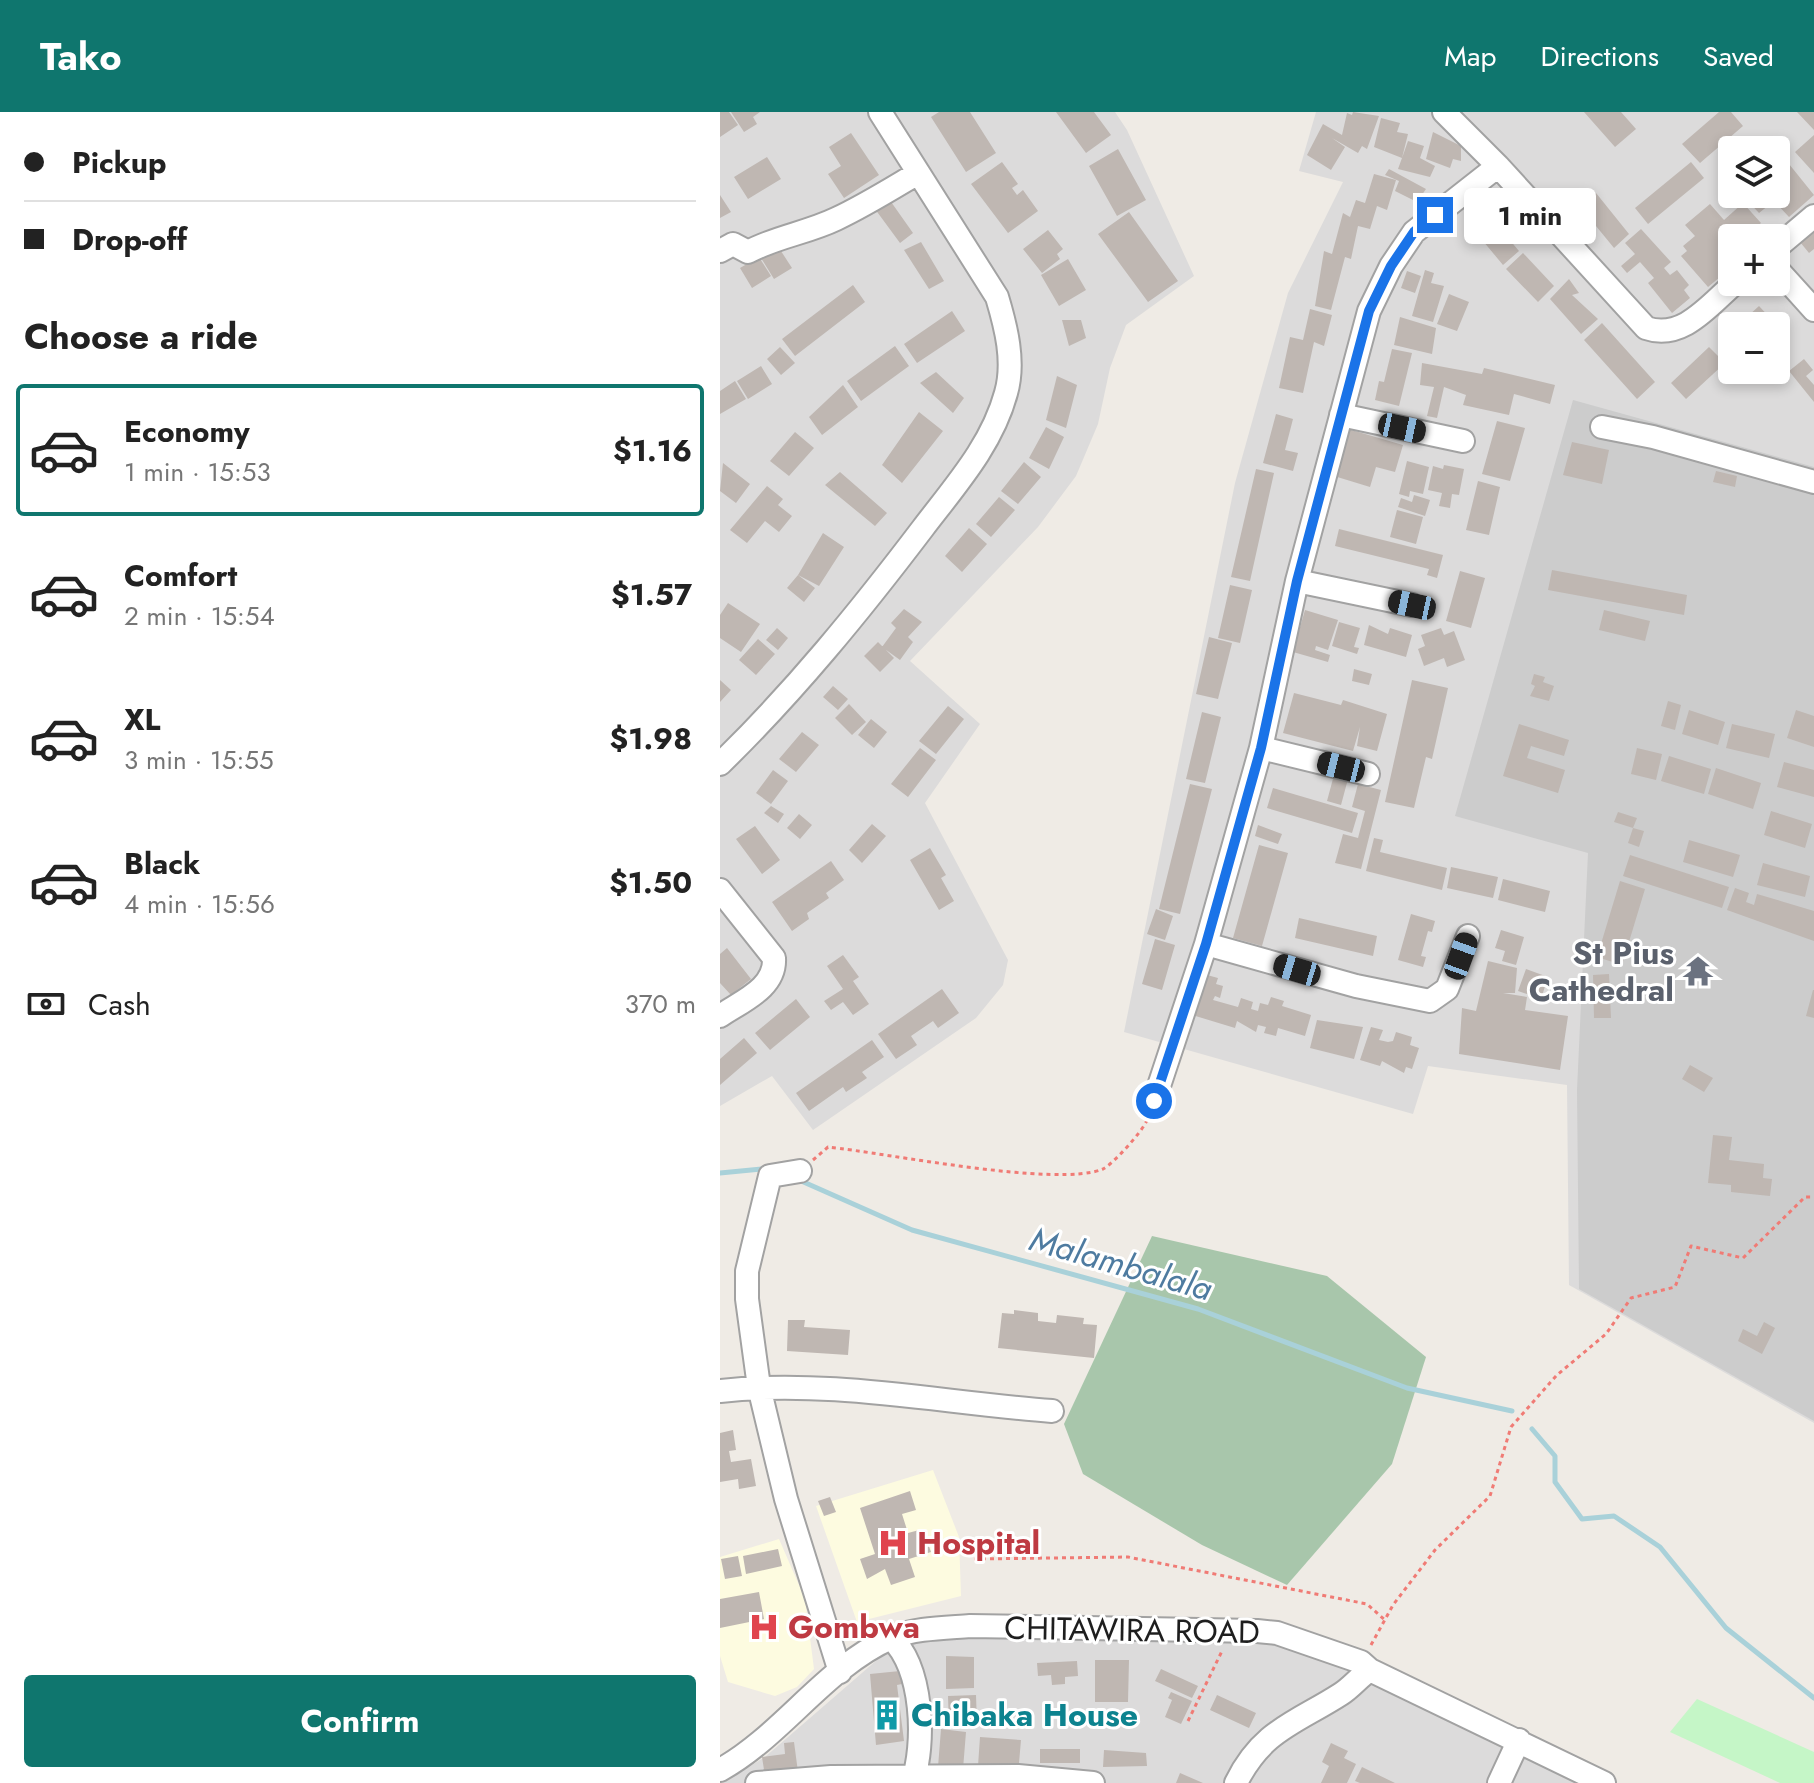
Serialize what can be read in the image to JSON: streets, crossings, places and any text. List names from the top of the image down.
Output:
{
  "streets": {
    "street": ["CHITAWIRA ROAD"]
  },
  "water": ["Malambalala"],
  "places": {
    "temple": ["St Pius Cathedral"],
    "hospital": ["Hospital", "Gombwa"],
    "building": ["Chibaka House"]
  },
  "page": {
    "header": "Tako",
    "nav": ["Map", "Directions", "Saved"],
    "banner": ["Pickup", "Drop-off"],
    "map_buttons": ["+", "−"],
    "bubble": "1 min",
    "heading": "Choose a ride",
    "list": [
      {
        "name": "Economy",
        "note": "1 min · 15:53",
        "value": "$1.16"
      },
      {
        "name": "Comfort",
        "note": "2 min · 15:54",
        "value": "$1.57"
      },
      {
        "name": "XL",
        "note": "3 min · 15:55",
        "value": "$1.98"
      },
      {
        "name": "Black",
        "note": "4 min · 15:56",
        "value": "$1.50"
      }
    ],
    "pay": ["Cash", "370 m"],
    "buttons": "Confirm"
  }
}
